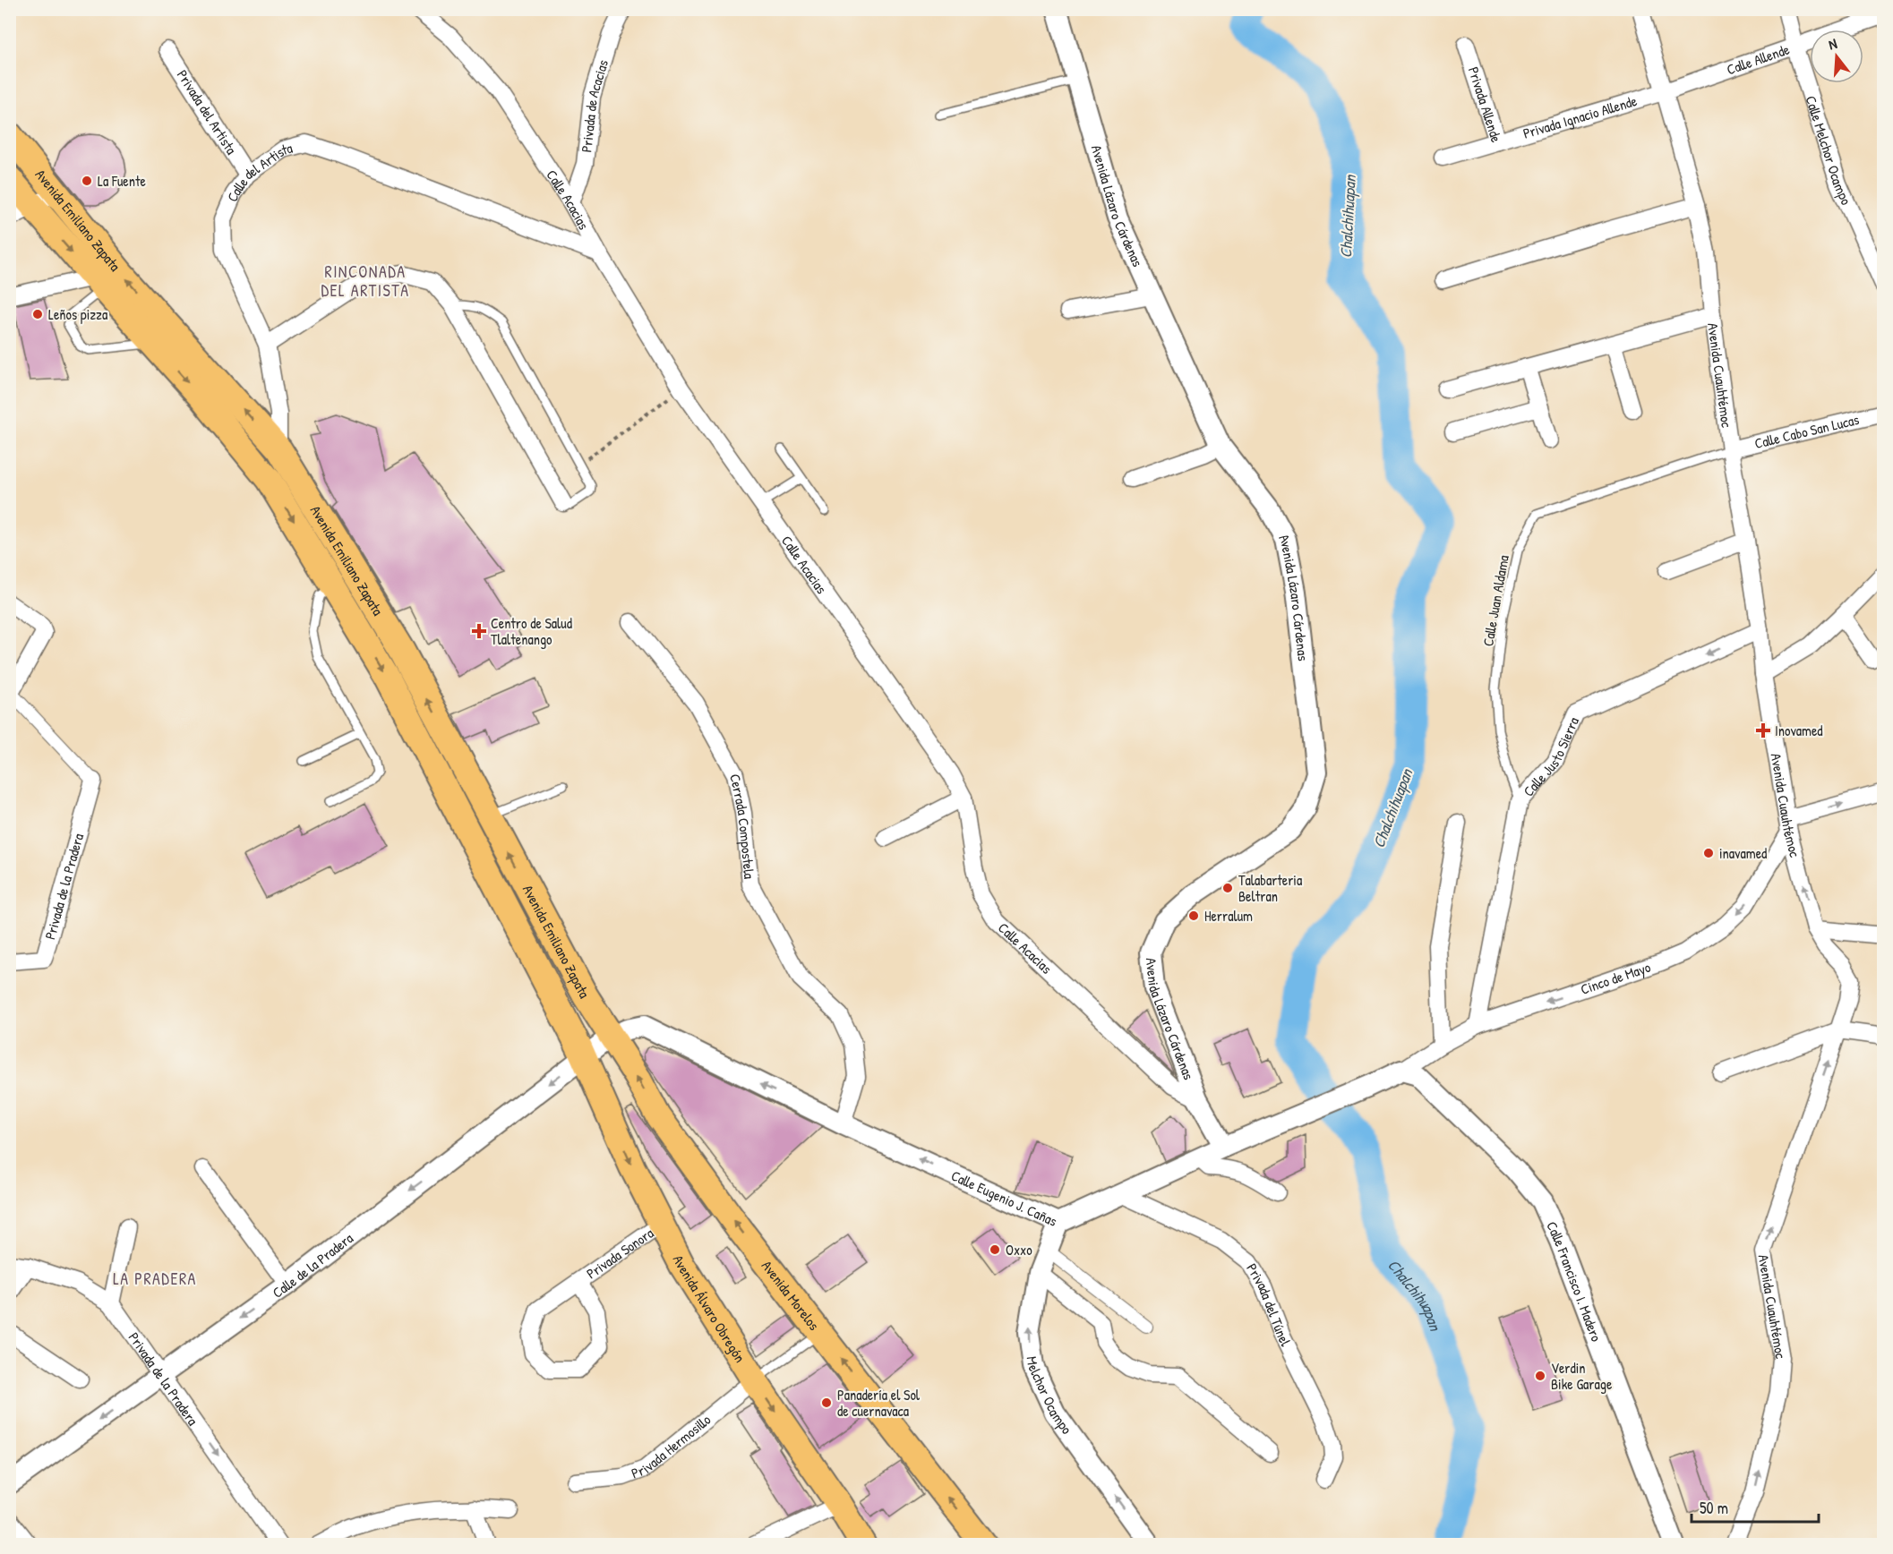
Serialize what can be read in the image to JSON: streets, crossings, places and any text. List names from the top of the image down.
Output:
{
  "streets": {
    "main road": ["Avenida Emiliano Zapata", "Avenida Morelos", "Avenida Álvaro Obregón"],
    "street": [
      "Calle Allende",
      "Privada Allende",
      "Privada de Acacias",
      "Privada del Artista",
      "Privada Ignacio Allende",
      "Calle Melchor Ocampo",
      "Calle del Artista",
      "Calle Acacias",
      "Avenida Lázaro Cárdenas",
      "Avenida Cuauhtémoc",
      "Calle Cabo San Lucas",
      "Calle Justo Sierra",
      "Cerrada Compostela",
      "Privada de la Pradera",
      "Cinco de Mayo",
      "Calle Eugenio J. Cañas",
      "Privada Sonora",
      "Calle de la Pradera",
      "Calle Francisco I. Madero",
      "Privada del Túnel",
      "Melchor Ocampo",
      "Privada Hermosillo"
    ],
    "lane": ["Calle Juan Aldama"]
  },
  "crossings": [
    ["Calle Allende", "Privada Ignacio Allende"],
    ["Calle Allende", "Calle Melchor Ocampo"],
    ["Calle Allende", "Avenida Cuauhtémoc"],
    ["Privada Allende", "Privada Ignacio Allende"],
    ["Privada de Acacias", "Calle Acacias"],
    ["Privada del Artista", "Calle del Artista"],
    ["Privada Ignacio Allende", "Avenida Cuauhtémoc"],
    ["Calle del Artista", "Calle Acacias"],
    ["Calle del Artista", "Avenida Emiliano Zapata"],
    ["Calle Acacias", "Avenida Lázaro Cárdenas"],
    ["Avenida Lázaro Cárdenas", "Calle Eugenio J. Cañas"],
    ["Avenida Emiliano Zapata", "Calle Eugenio J. Cañas"],
    ["Avenida Emiliano Zapata", "Calle de la Pradera"],
    ["Avenida Emiliano Zapata", "Avenida Morelos"],
    ["Avenida Emiliano Zapata", "Avenida Álvaro Obregón"],
    ["Avenida Cuauhtémoc", "Calle Cabo San Lucas"],
    ["Avenida Cuauhtémoc", "Calle Juan Aldama"],
    ["Avenida Cuauhtémoc", "Calle Justo Sierra"],
    ["Avenida Cuauhtémoc", "Cinco de Mayo"],
    ["Calle Cabo San Lucas", "Calle Juan Aldama"],
    ["Calle Juan Aldama", "Calle Justo Sierra"],
    ["Calle Justo Sierra", "Cinco de Mayo"],
    ["Cerrada Compostela", "Calle Eugenio J. Cañas"],
    ["Privada de la Pradera", "Calle de la Pradera"],
    ["Cinco de Mayo", "Calle Eugenio J. Cañas"],
    ["Cinco de Mayo", "Calle Francisco I. Madero"],
    ["Calle Eugenio J. Cañas", "Calle de la Pradera"],
    ["Calle Eugenio J. Cañas", "Calle Francisco I. Madero"],
    ["Calle Eugenio J. Cañas", "Avenida Morelos"],
    ["Calle Eugenio J. Cañas", "Privada del Túnel"],
    ["Calle Eugenio J. Cañas", "Melchor Ocampo"],
    ["Privada Sonora", "Avenida Álvaro Obregón"],
    ["Calle de la Pradera", "Avenida Morelos"],
    ["Calle de la Pradera", "Avenida Álvaro Obregón"],
    ["Avenida Álvaro Obregón", "Privada Hermosillo"]
  ],
  "one_way": [
    "Avenida Cuauhtémoc",
    "Calle Justo Sierra",
    "Cinco de Mayo",
    "Calle Eugenio J. Cañas",
    "Calle de la Pradera",
    "Avenida Morelos",
    "Avenida Álvaro Obregón",
    "Melchor Ocampo"
  ],
  "districts": ["RINCONADA DEL ARTISTA", "LA PRADERA"],
  "water": ["Chalchihuapan"],
  "places": {
    "other": [
      "La Fuente",
      "Leños pizza",
      "inavamed",
      "Talabarteria Beltran",
      "Herralum",
      "Oxxo",
      "Verdin Bike Garage",
      "Panadería el Sol de cuernavaca"
    ],
    "health": ["Centro de Salud Tlaltenango", "Inovamed"]
  },
  "scale_bar": "50 m",
  "north": "top"
}
